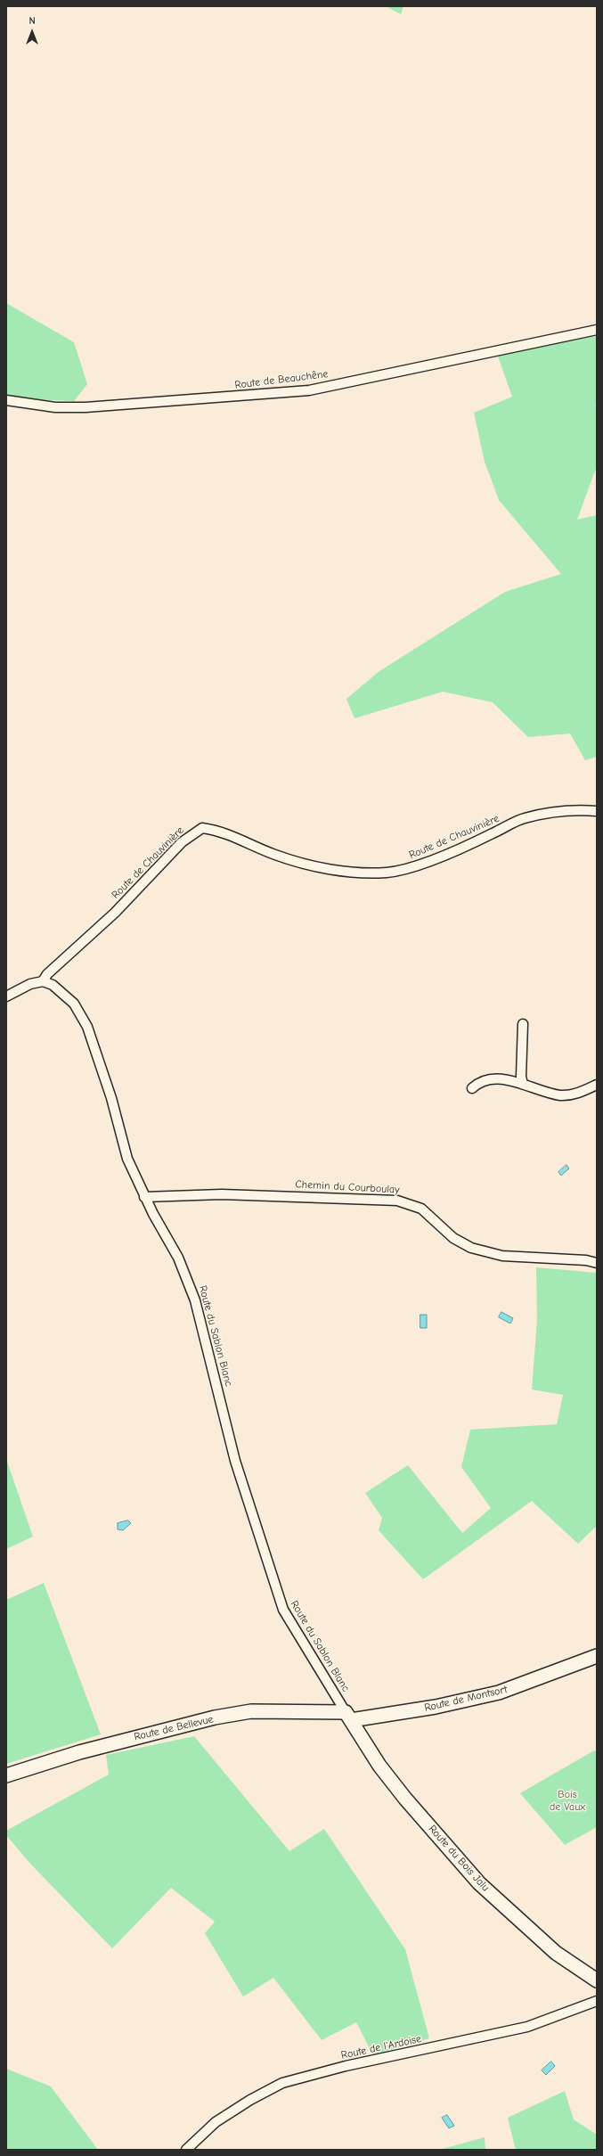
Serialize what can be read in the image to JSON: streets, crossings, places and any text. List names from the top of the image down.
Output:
{
  "streets": {
    "street": [
      "Route de Beauchêne",
      "Route de Chauvinière",
      "Chemin du Courboulay",
      "Route du Sablon Blanc",
      "Route de Montsort",
      "Route de Bellevue",
      "Route du Bois Jalu",
      "Route de l'Ardoise"
    ]
  },
  "crossings": [
    ["Route de Chauvinière", "Route du Sablon Blanc"],
    ["Chemin du Courboulay", "Route du Sablon Blanc"],
    ["Route du Sablon Blanc", "Route de Montsort"],
    ["Route du Sablon Blanc", "Route de Bellevue"],
    ["Route du Sablon Blanc", "Route du Bois Jalu"],
    ["Route de Montsort", "Route de Bellevue"],
    ["Route de Montsort", "Route du Bois Jalu"],
    ["Route de Bellevue", "Route du Bois Jalu"]
  ],
  "parks": ["Bois de Vaux"],
  "north": "top"
}
